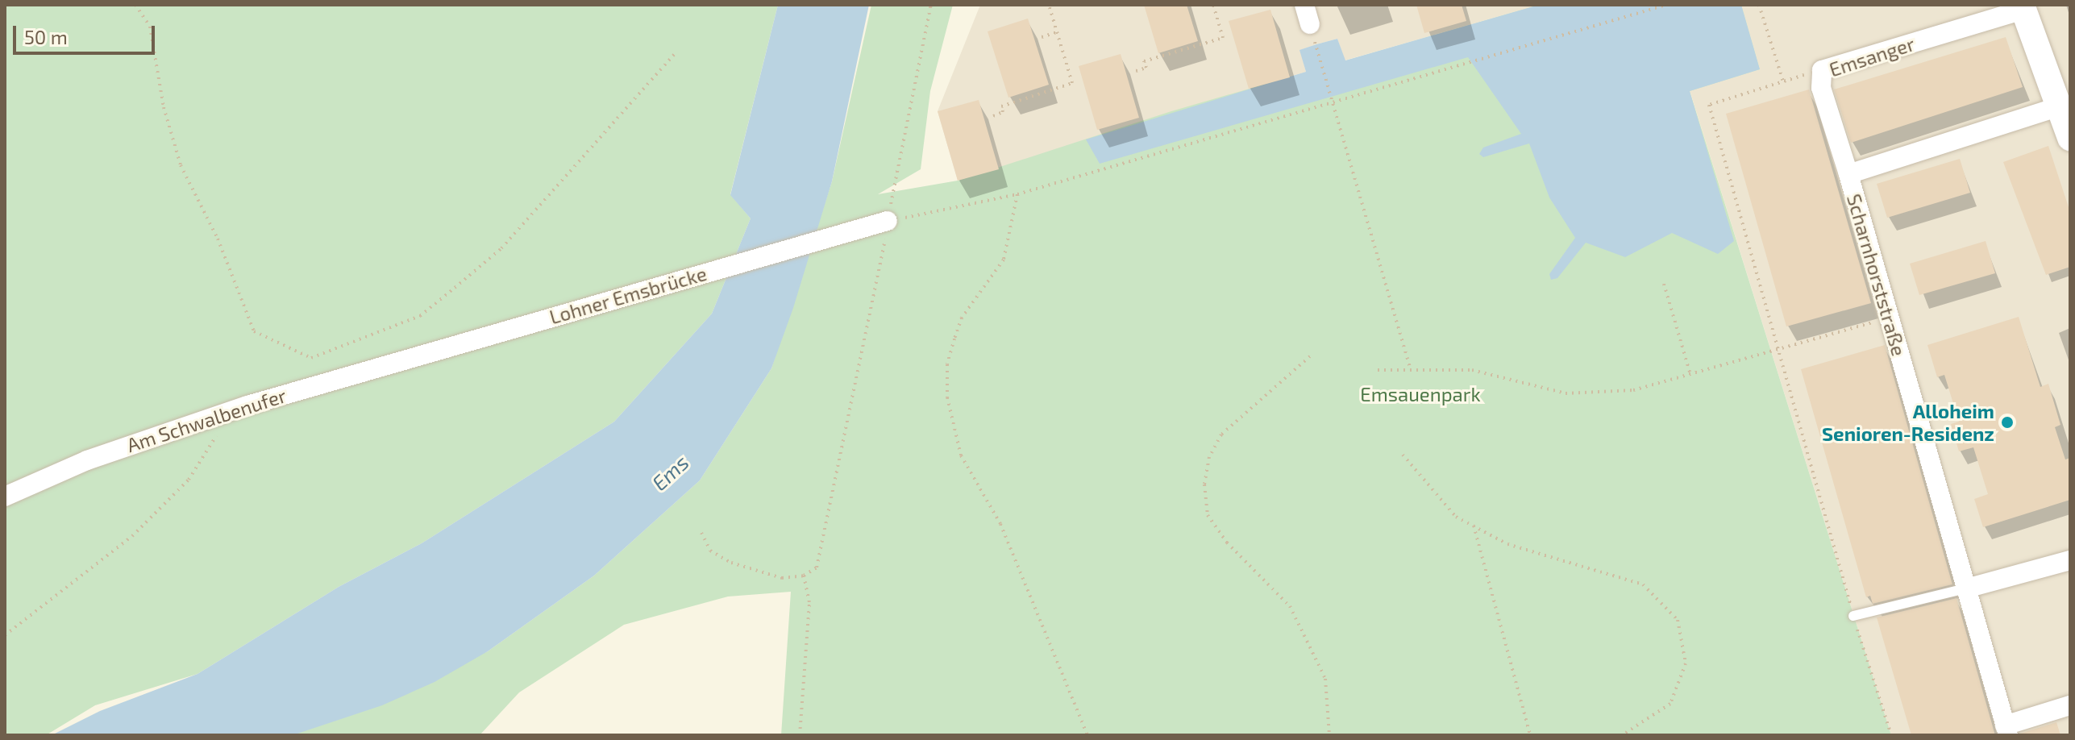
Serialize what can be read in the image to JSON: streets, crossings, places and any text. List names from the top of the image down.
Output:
{
  "streets": {
    "street": [
      "Emsanger",
      "Scharnhorststraße",
      "Lohner Emsbrücke",
      "Am Schwalbenufer"
    ]
  },
  "crossings": [
    ["Emsanger", "Scharnhorststraße"],
    ["Lohner Emsbrücke", "Am Schwalbenufer"]
  ],
  "water": ["Ems"],
  "parks": ["Emsauenpark"],
  "places": ["Alloheim Senioren-Residenz"],
  "scale_bar": "50 m"
}
